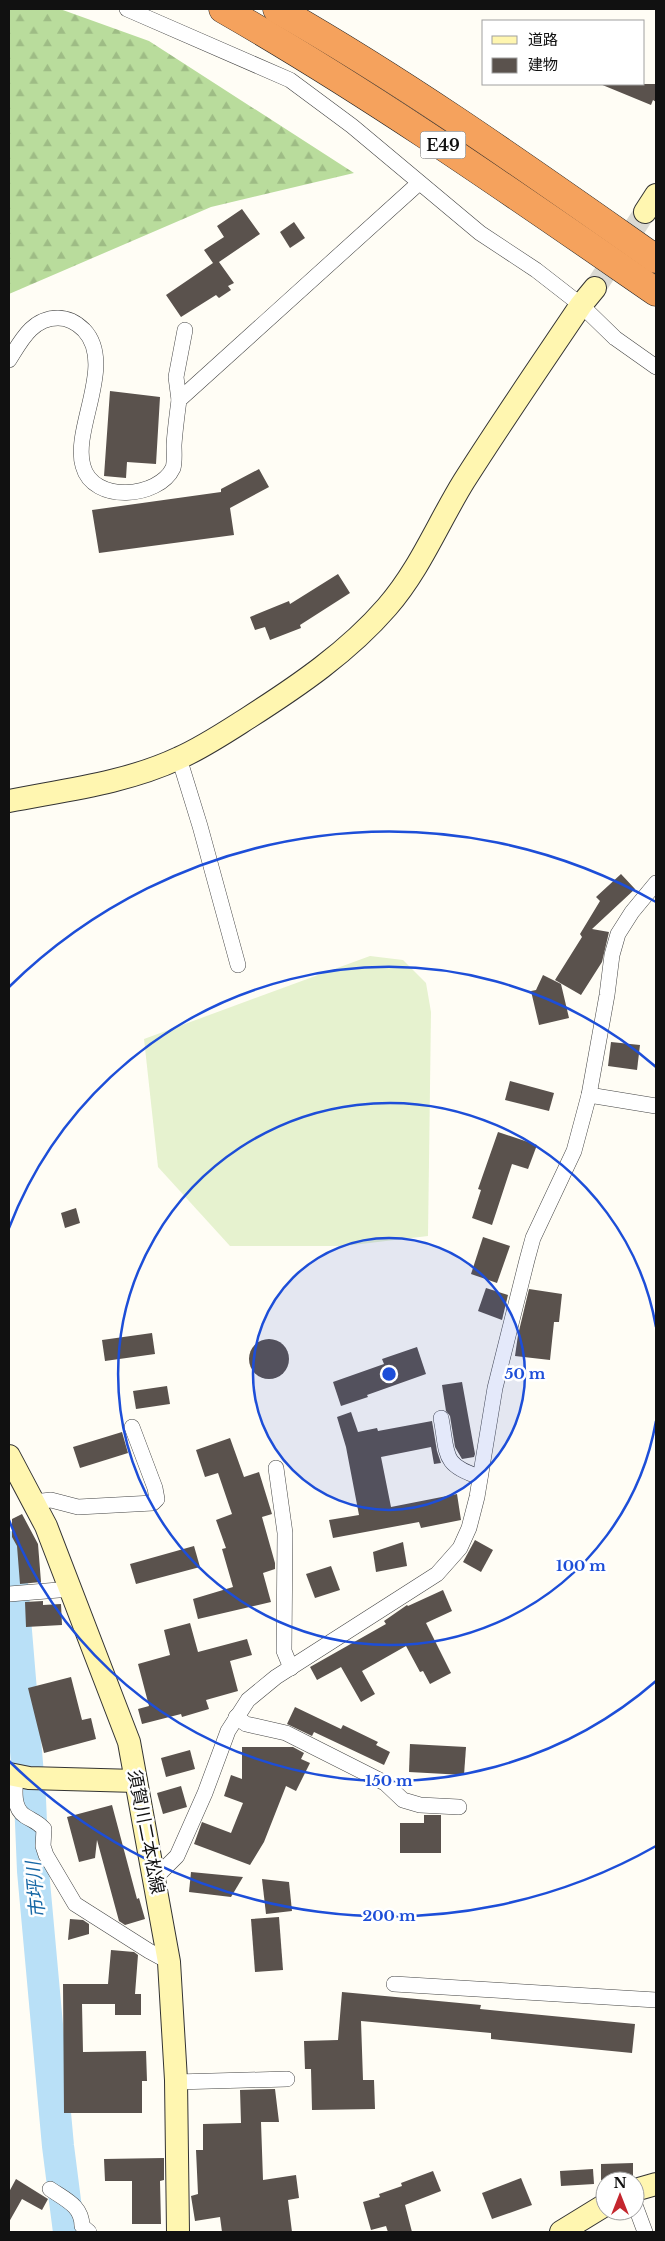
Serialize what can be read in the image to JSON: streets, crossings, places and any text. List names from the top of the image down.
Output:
{
  "streets": {
    "highway": ["E49"],
    "street": ["須賀川二本松線"]
  },
  "water": ["市坪川"],
  "legend": ["道路", "建物"],
  "north": "top",
  "rings": [
    "50 m",
    "100 m",
    "150 m",
    "200 m"
  ]
}
